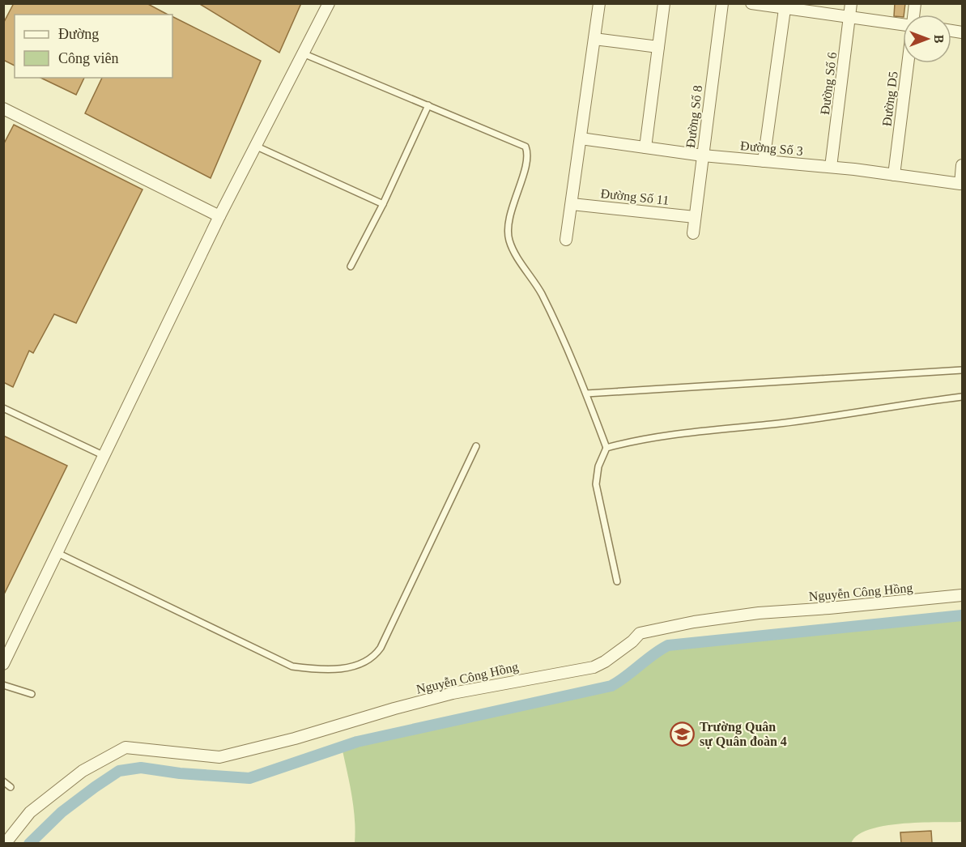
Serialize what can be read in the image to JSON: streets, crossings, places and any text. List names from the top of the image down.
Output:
{
  "streets": {
    "street": [
      "Đường Số 6",
      "Đường D5",
      "Đường Số 8",
      "Đường Số 3",
      "Đường Số 11",
      "Nguyễn Công Hồng"
    ]
  },
  "crossings": [
    ["Đường Số 6", "Đường Số 3"],
    ["Đường D5", "Đường Số 3"],
    ["Đường Số 8", "Đường Số 3"],
    ["Đường Số 8", "Đường Số 11"]
  ],
  "places": {
    "school or university": ["Trường Quân sự Quân đoàn 4"]
  },
  "legend": ["Đường", "Công viên"],
  "north": "right"
}
